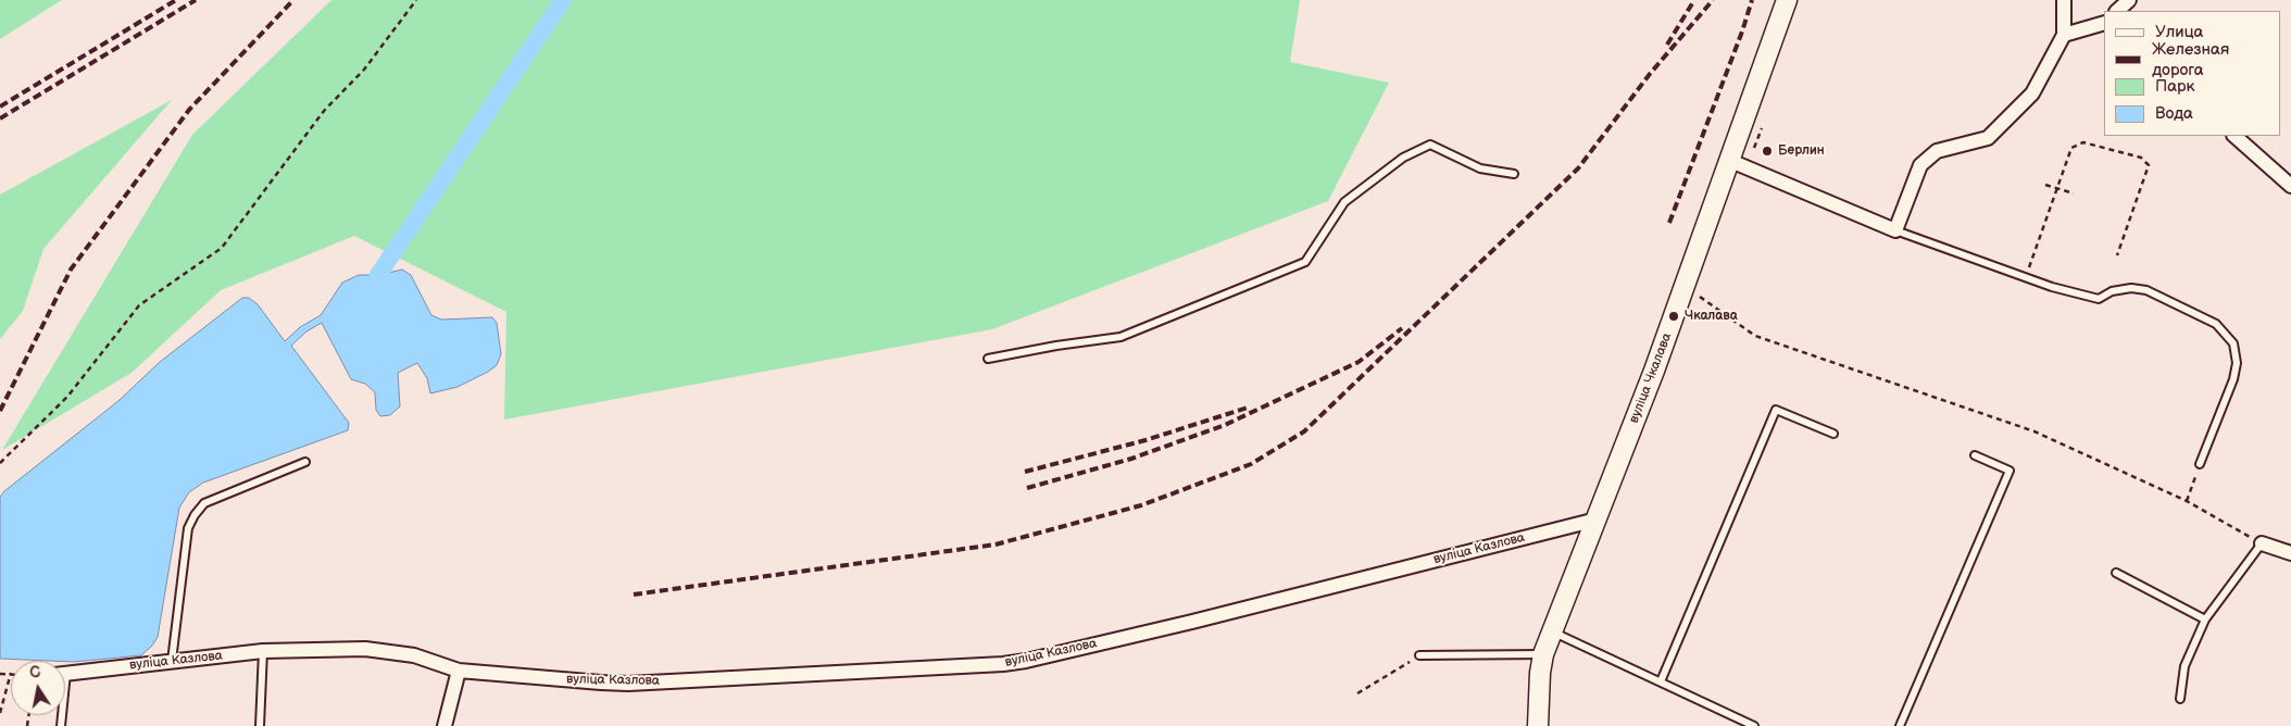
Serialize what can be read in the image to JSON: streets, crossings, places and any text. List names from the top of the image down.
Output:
{
  "streets": {
    "street": ["вуліца Чкалава", "вуліца Казлова"]
  },
  "crossings": [
    ["вуліца Чкалава", "вуліца Казлова"]
  ],
  "places": ["Берлин", "Чкалава"],
  "legend": [
    "Улица",
    "Железная дорога",
    "Парк",
    "Вода"
  ],
  "north": "top"
}
